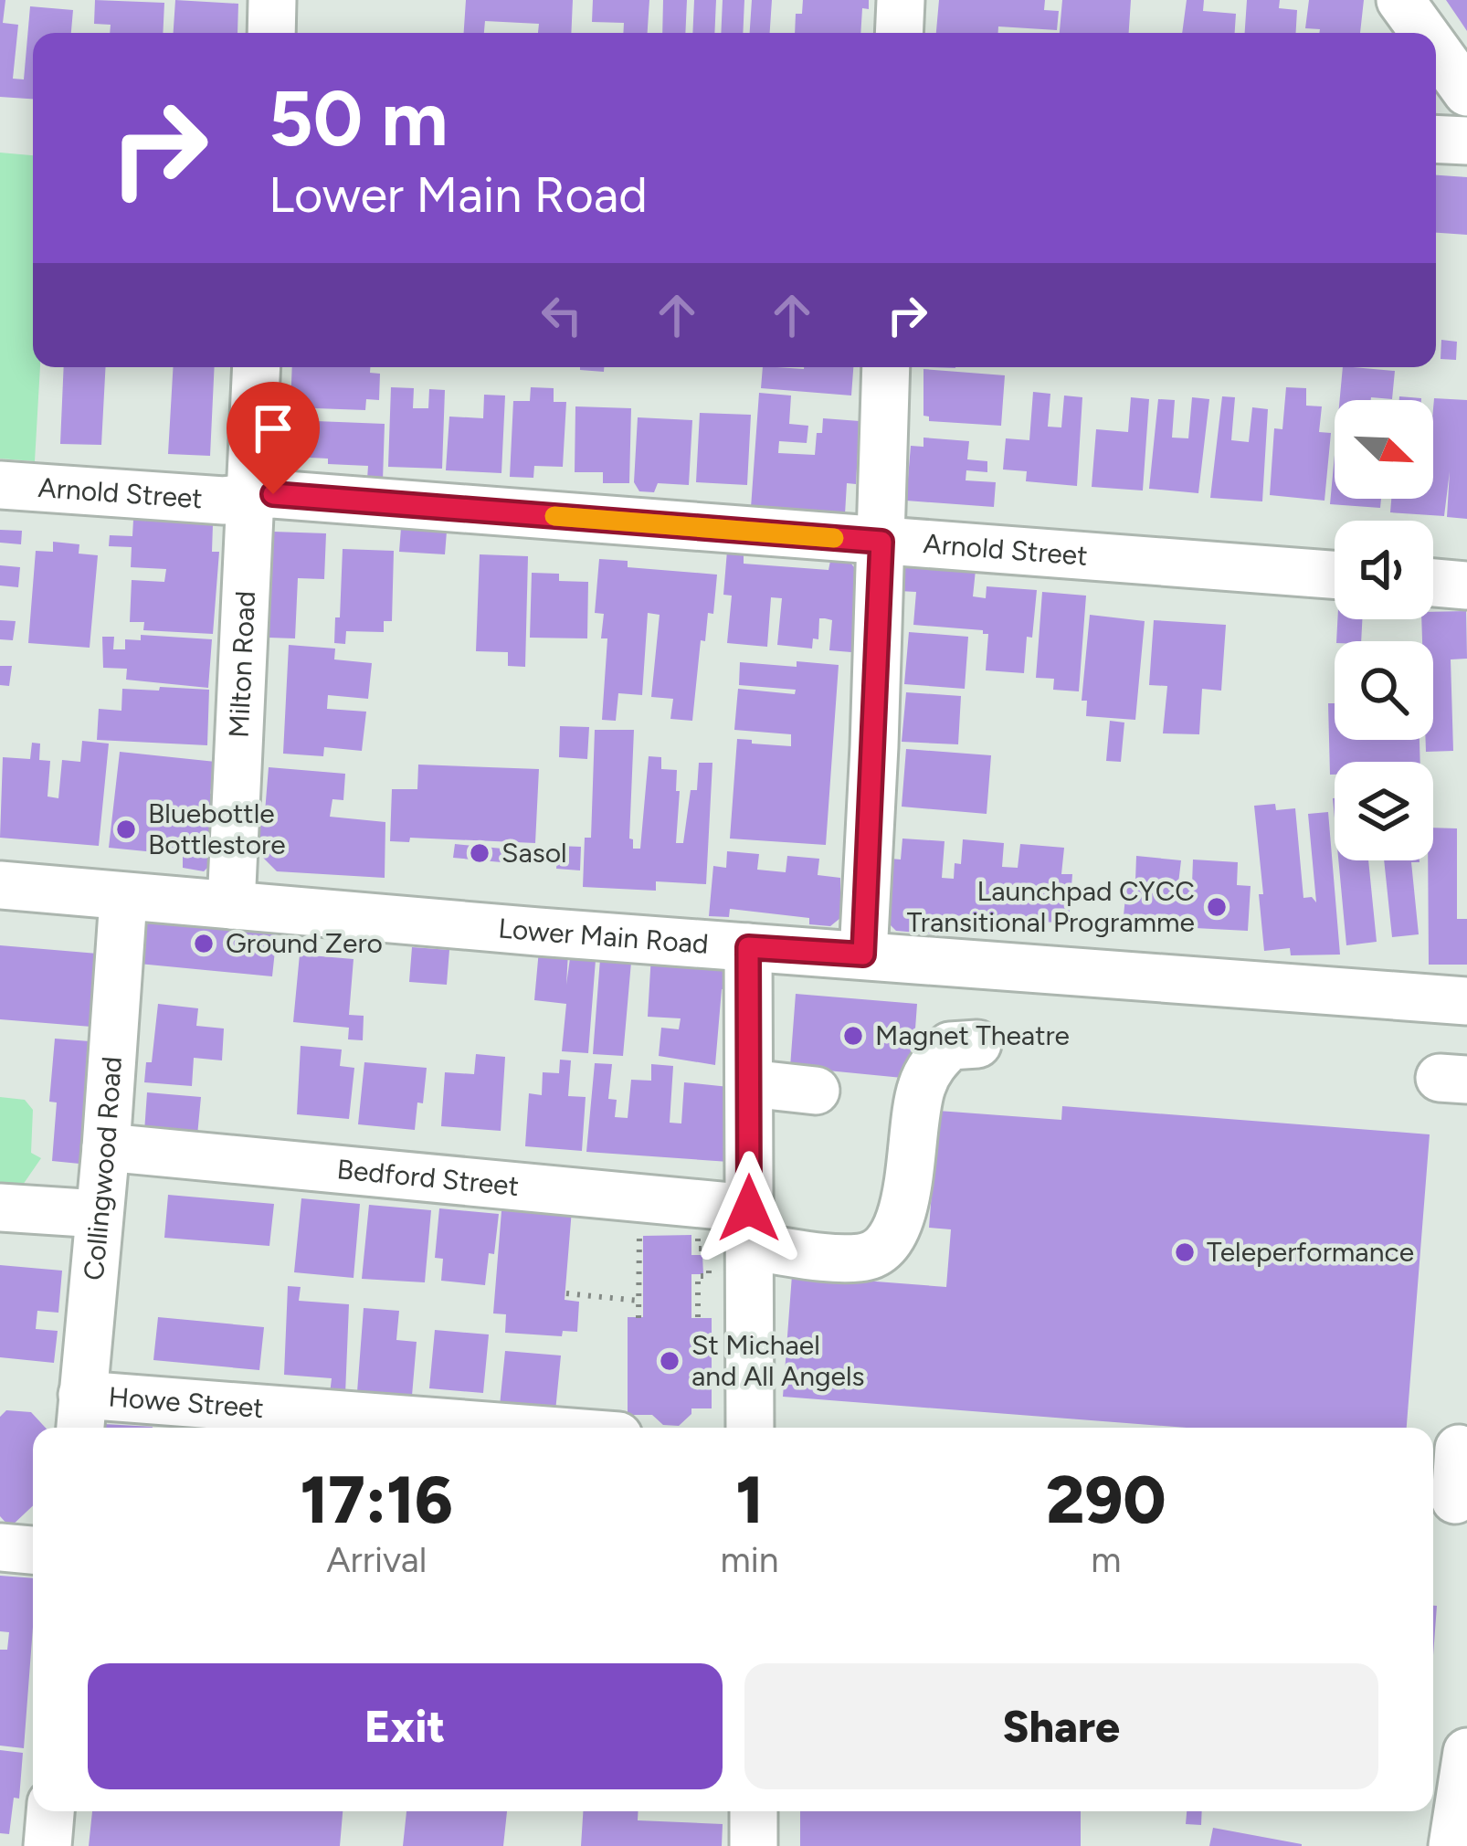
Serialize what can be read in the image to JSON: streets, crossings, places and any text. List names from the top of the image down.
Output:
{
  "streets": {
    "street": [
      "Arnold Street",
      "Milton Road",
      "Lower Main Road",
      "Collingwood Road",
      "Bedford Street",
      "Howe Street"
    ]
  },
  "crossings": [
    ["Arnold Street", "Milton Road"],
    ["Milton Road", "Lower Main Road"],
    ["Lower Main Road", "Collingwood Road"],
    ["Collingwood Road", "Bedford Street"],
    ["Collingwood Road", "Howe Street"]
  ],
  "places": [
    "Bluebottle Bottlestore",
    "Sasol",
    "Launchpad CYCC Transitional Programme",
    "Ground Zero",
    "Magnet Theatre",
    "Teleperformance",
    "St Michael and All Angels"
  ],
  "north": "bottom right",
  "page": {
    "turn": ["50 m", "Lower Main Road"],
    "eta": [
      "17:16",
      "Arrival",
      "1",
      "min",
      "290",
      "m"
    ],
    "buttons": ["Exit", "Share"]
  }
}
